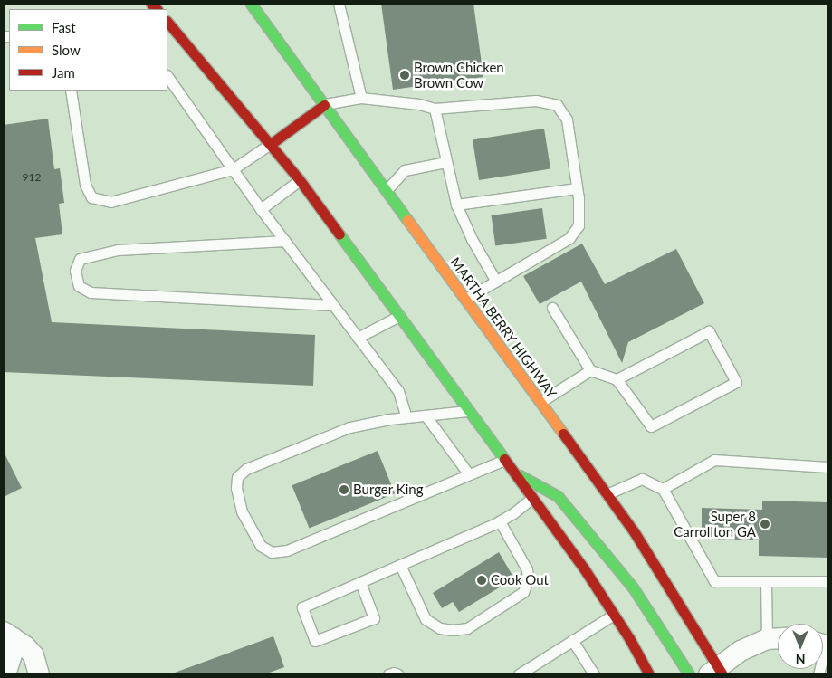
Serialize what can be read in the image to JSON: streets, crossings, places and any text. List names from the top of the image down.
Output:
{
  "streets": {
    "main road": ["MARTHA BERRY HIGHWAY"]
  },
  "places": [
    "Brown Chicken Brown Cow",
    "Burger King",
    "Super 8 Carrollton GA",
    "Cook Out"
  ],
  "house_numbers": ["912"],
  "legend": ["Fast", "Slow", "Jam"],
  "north": "bottom"
}
